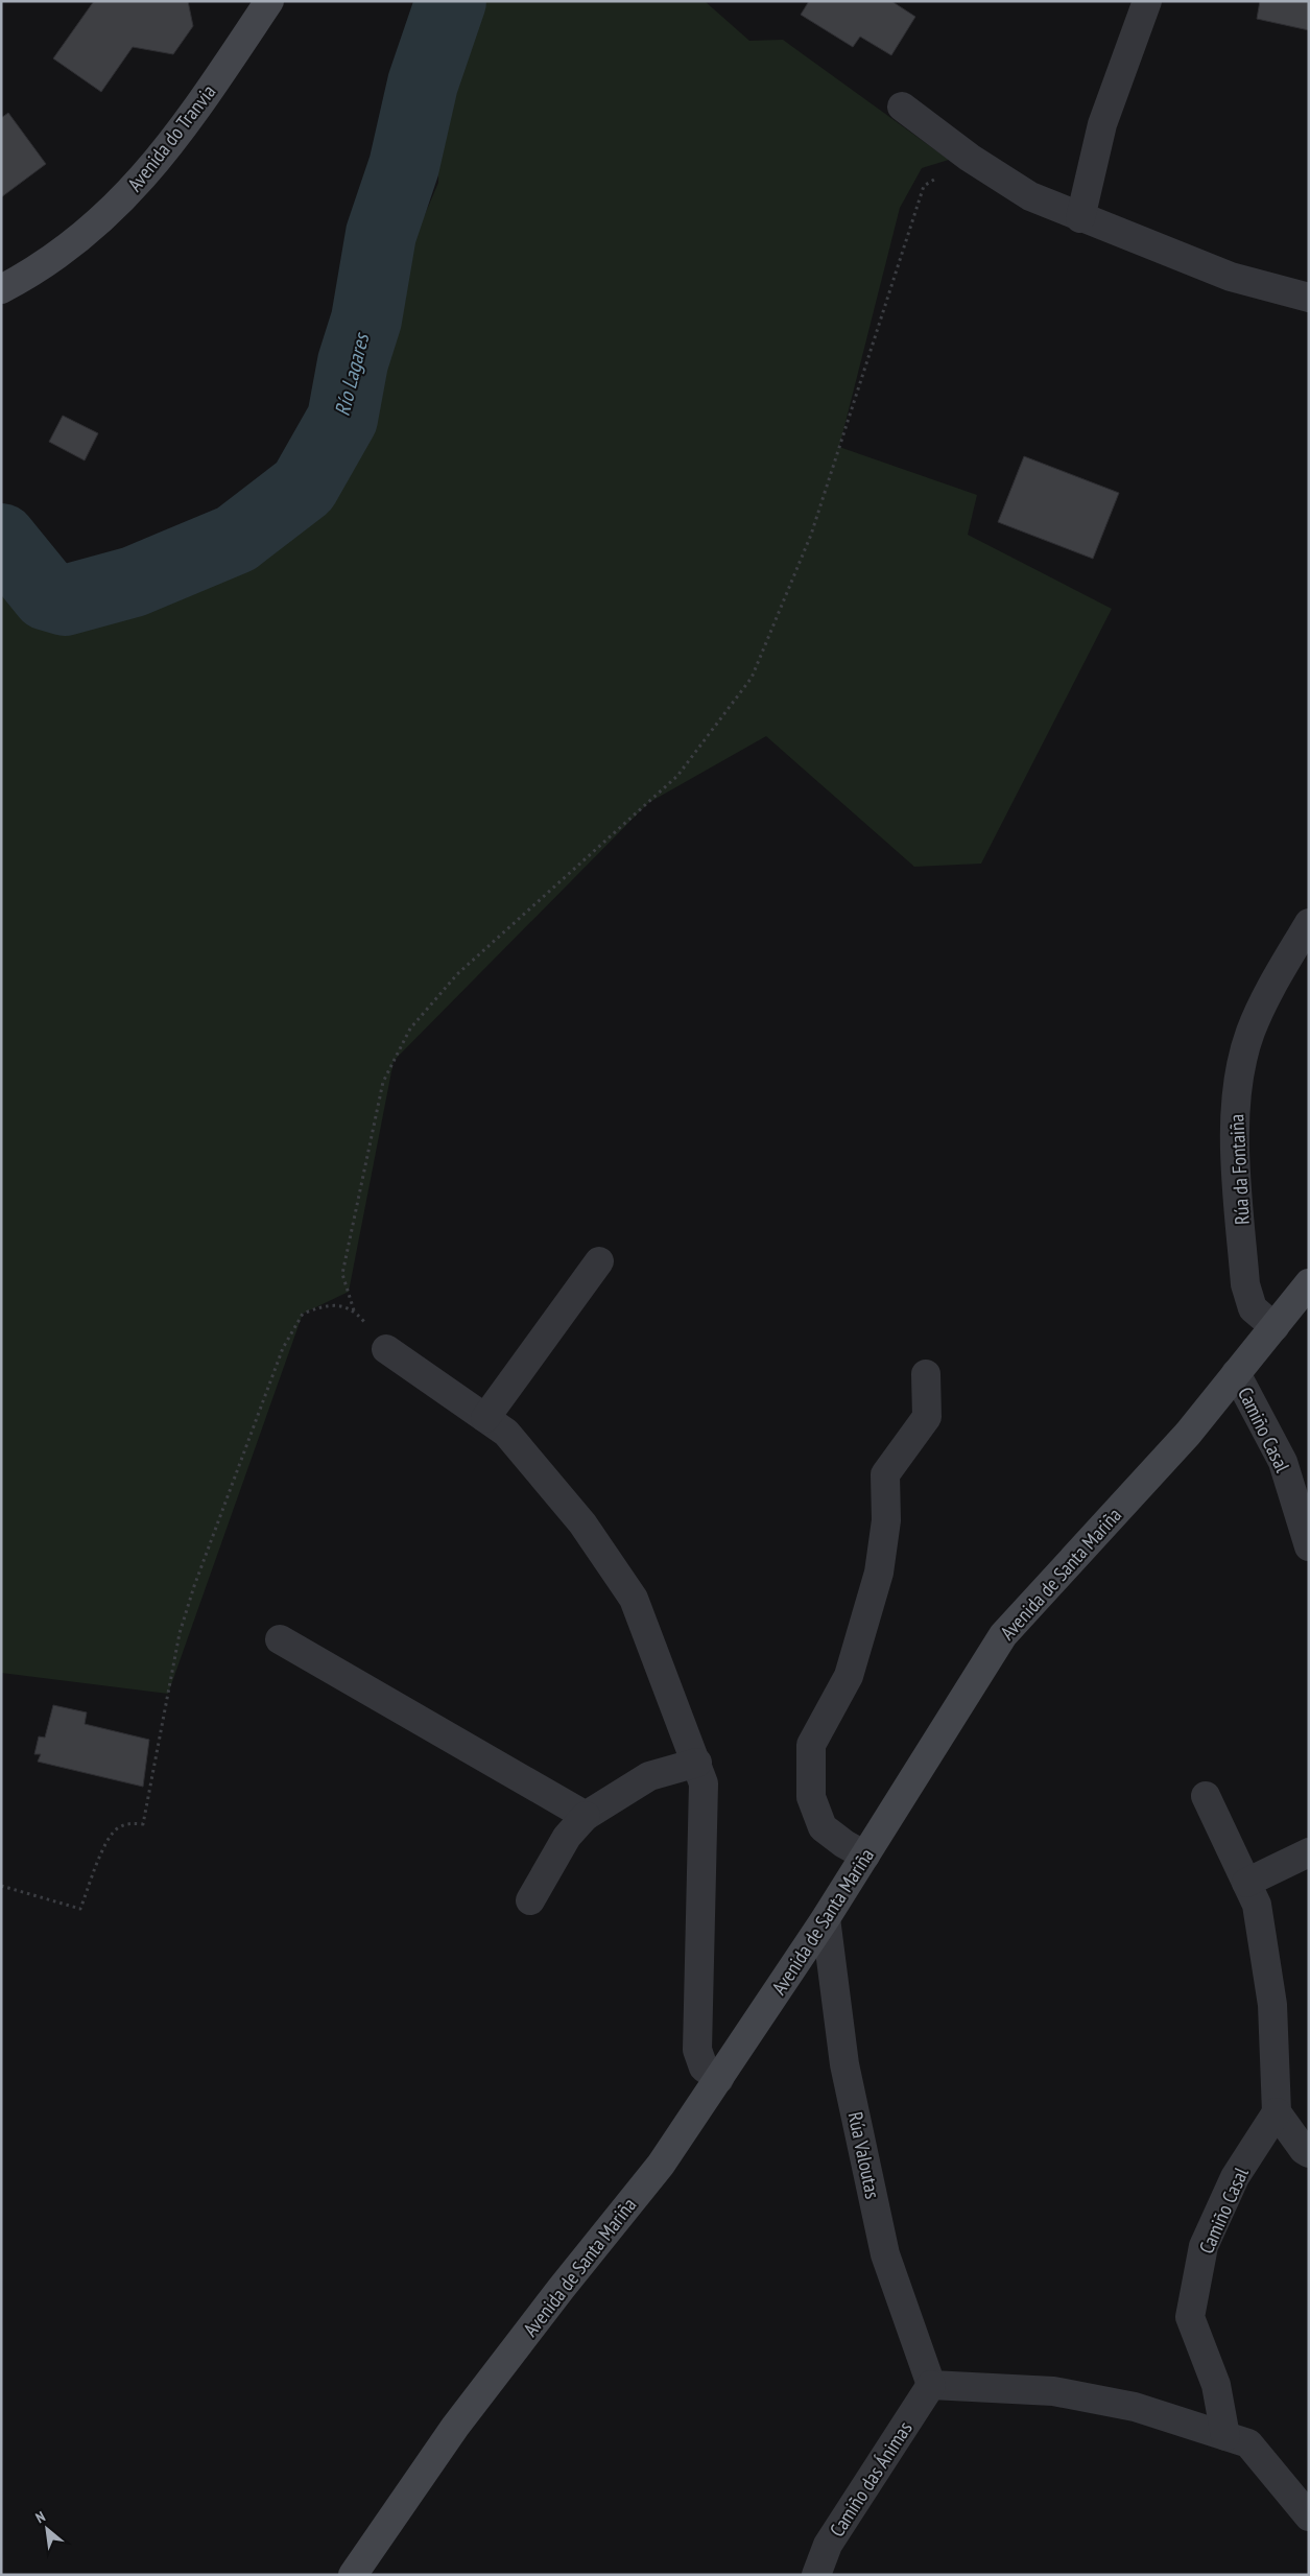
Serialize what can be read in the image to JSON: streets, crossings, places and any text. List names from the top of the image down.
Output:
{
  "streets": {
    "main road": ["Avenida do Tranvia", "Avenida de Santa Mariña"],
    "street": [
      "Rúa da Fontaiña",
      "Camiño Casal",
      "Rúa Valoutas",
      "Camiño das Ánimas"
    ]
  },
  "crossings": [
    ["Rúa da Fontaiña", "Avenida de Santa Mariña"],
    ["Camiño Casal", "Avenida de Santa Mariña"],
    ["Avenida de Santa Mariña", "Rúa Valoutas"],
    ["Rúa Valoutas", "Camiño das Ánimas"]
  ],
  "water": ["Río Lagares"],
  "north": "top left"
}
